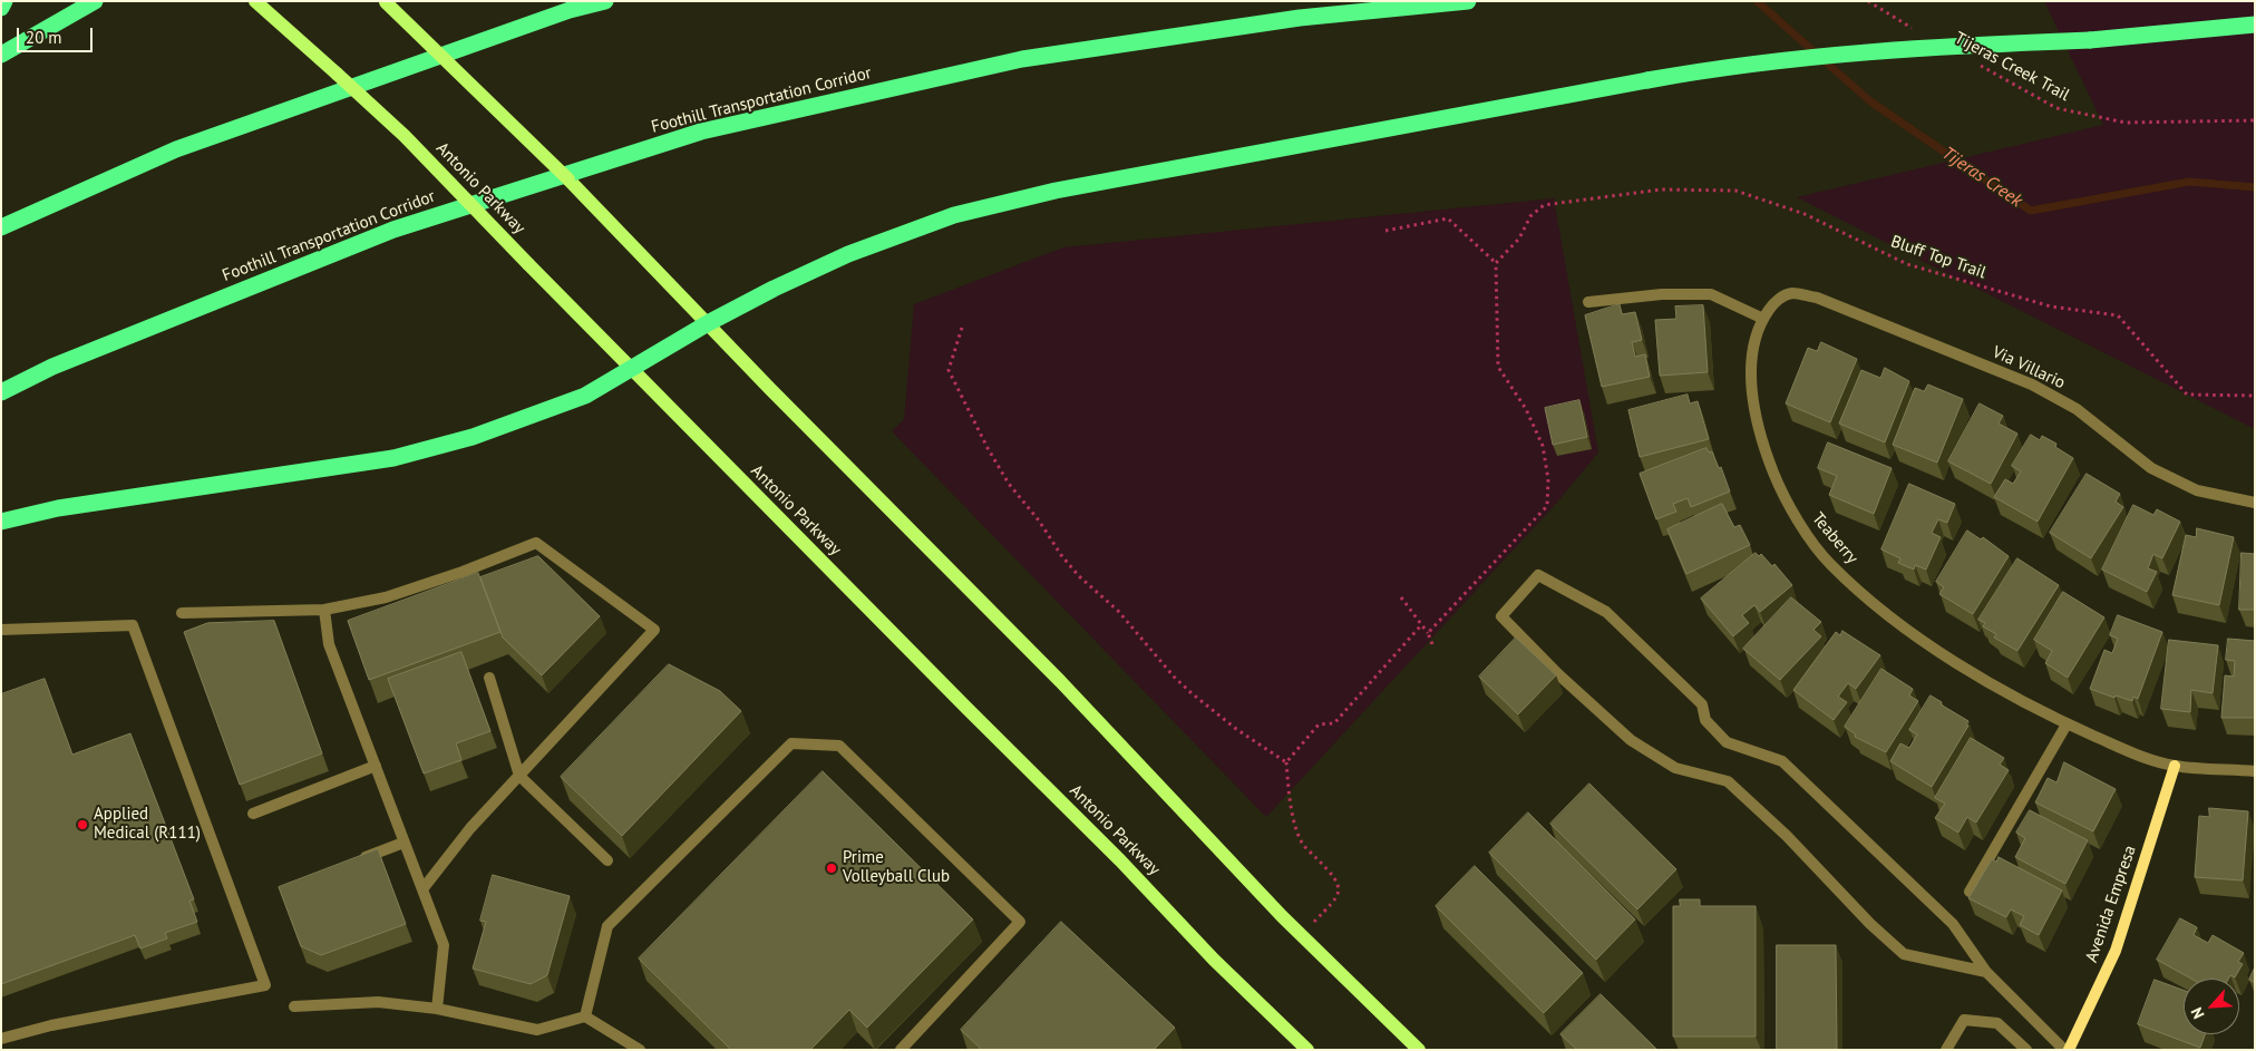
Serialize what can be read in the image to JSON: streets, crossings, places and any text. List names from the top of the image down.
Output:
{
  "streets": {
    "highway": ["Foothill Transportation Corridor"],
    "main road": ["Antonio Parkway"],
    "street": ["Via Villario", "Teaberry", "Avenida Empresa"],
    "path": ["Tijeras Creek Trail", "Bluff Top Trail"]
  },
  "crossings": [
    ["Via Villario", "Teaberry"],
    ["Teaberry", "Avenida Empresa"]
  ],
  "water": ["Tijeras Creek"],
  "places": ["Applied Medical (R111)", "Prime Volleyball Club"],
  "scale_bar": "20 m",
  "north": "bottom left"
}
